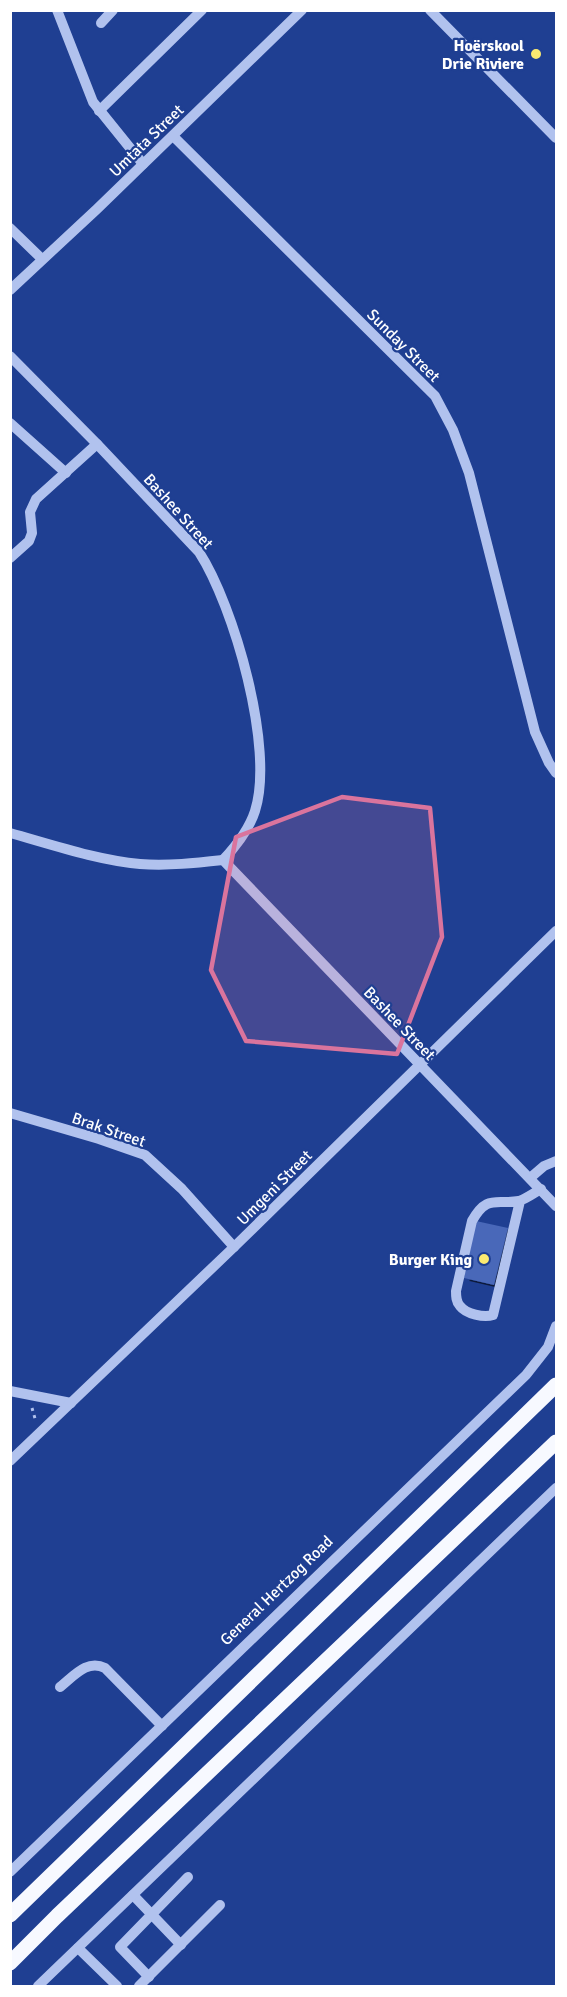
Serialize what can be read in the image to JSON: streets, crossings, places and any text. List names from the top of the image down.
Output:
{
  "streets": {
    "street": [
      "Umtata Street",
      "Sunday Street",
      "Bashee Street",
      "Brak Street",
      "Umgeni Street",
      "General Hertzog Road"
    ]
  },
  "crossings": [
    ["Umtata Street", "Sunday Street"],
    ["Bashee Street", "Umgeni Street"],
    ["Brak Street", "Umgeni Street"]
  ],
  "places": ["Hoërskool Drie Riviere", "Burger King"]
}
